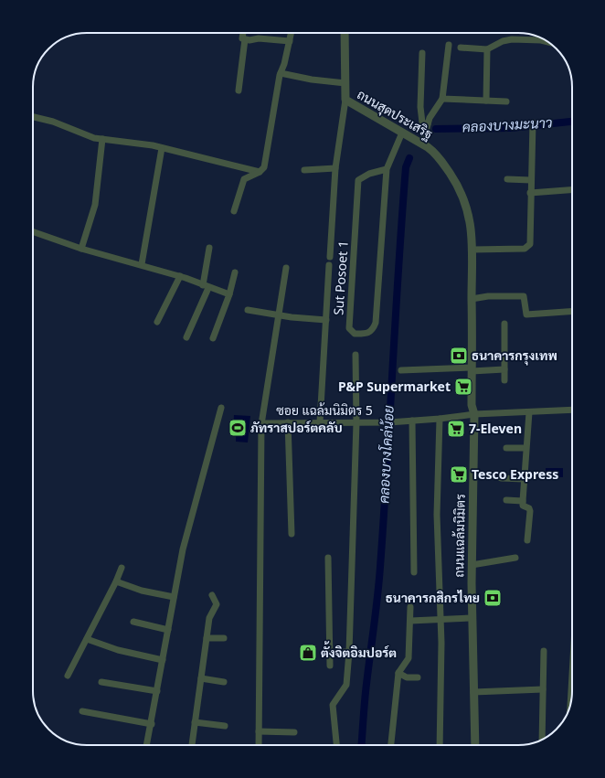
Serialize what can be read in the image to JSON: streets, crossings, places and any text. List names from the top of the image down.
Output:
{
  "streets": {
    "street": [
      "ถนนสุดประเสริฐ",
      "Sut Posoet 1",
      "ซอย แฉล้มนิมิตร 5",
      "ถนนแฉล้มนิมิตร"
    ]
  },
  "crossings": [
    ["ถนนสุดประเสริฐ", "Sut Posoet 1"],
    ["ถนนสุดประเสริฐ", "ถนนแฉล้มนิมิตร"],
    ["ซอย แฉล้มนิมิตร 5", "ถนนแฉล้มนิมิตร"]
  ],
  "water": ["คลองบางมะนาว", "คลองบางโคล่น้อย"],
  "places": {
    "bank": ["ธนาคารกรุงเทพ", "ธนาคารกสิกรไทย"],
    "supermarket": ["P&P Supermarket", "7-Eleven", "Tesco Express"],
    "sports": ["ภัทราสปอร์ตคลับ"],
    "shop": ["ตั้งจิตอิมปอร์ต"]
  }
}
